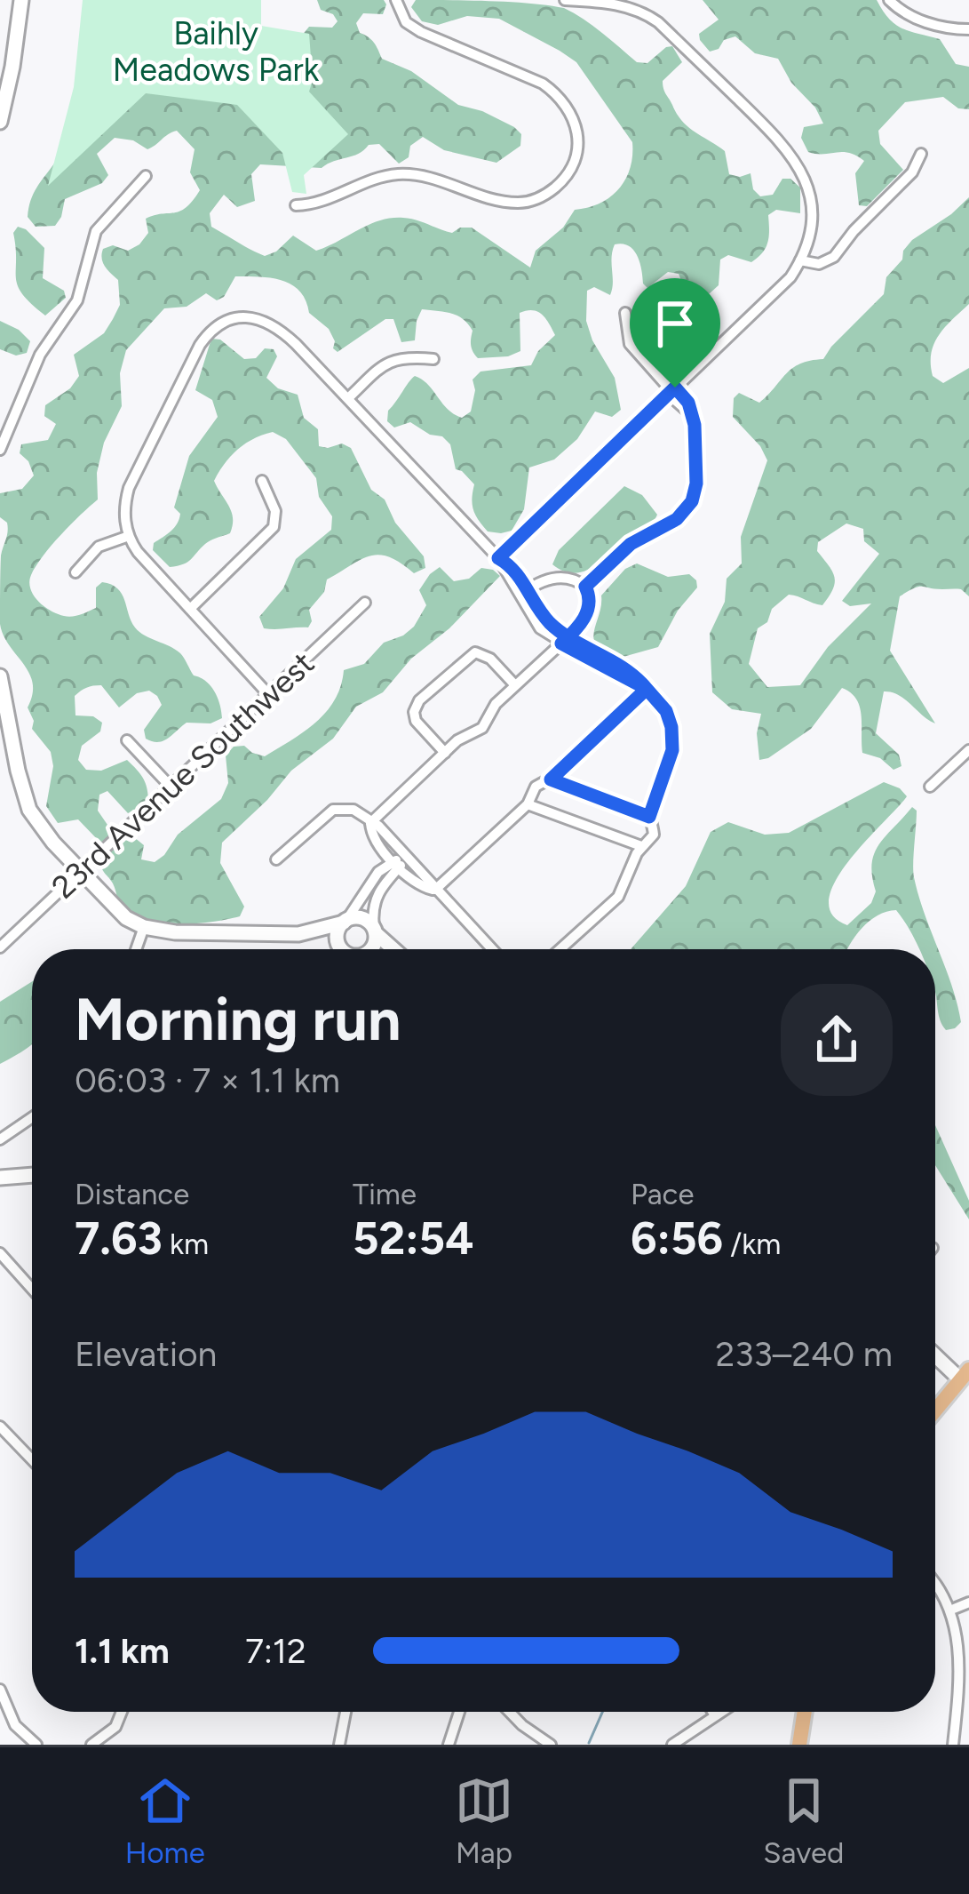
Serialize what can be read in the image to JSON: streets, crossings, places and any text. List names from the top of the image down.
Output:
{
  "streets": {
    "street": ["23rd Avenue Southwest"]
  },
  "parks": ["Baihly Meadows Park"],
  "page": {
    "heading": ["Morning run", "06:03 · 7 × 1.1 km"],
    "stats": [
      ["Distance", "7.63 km"],
      ["Time", "52:54"],
      ["Pace", "6:56 /km"]
    ],
    "chart": ["Elevation", "233–240 m"],
    "list": [
      {
        "name": "1.1 km",
        "note": "7:12"
      }
    ],
    "tabs": ["Home", "Map", "Saved"]
  }
}
